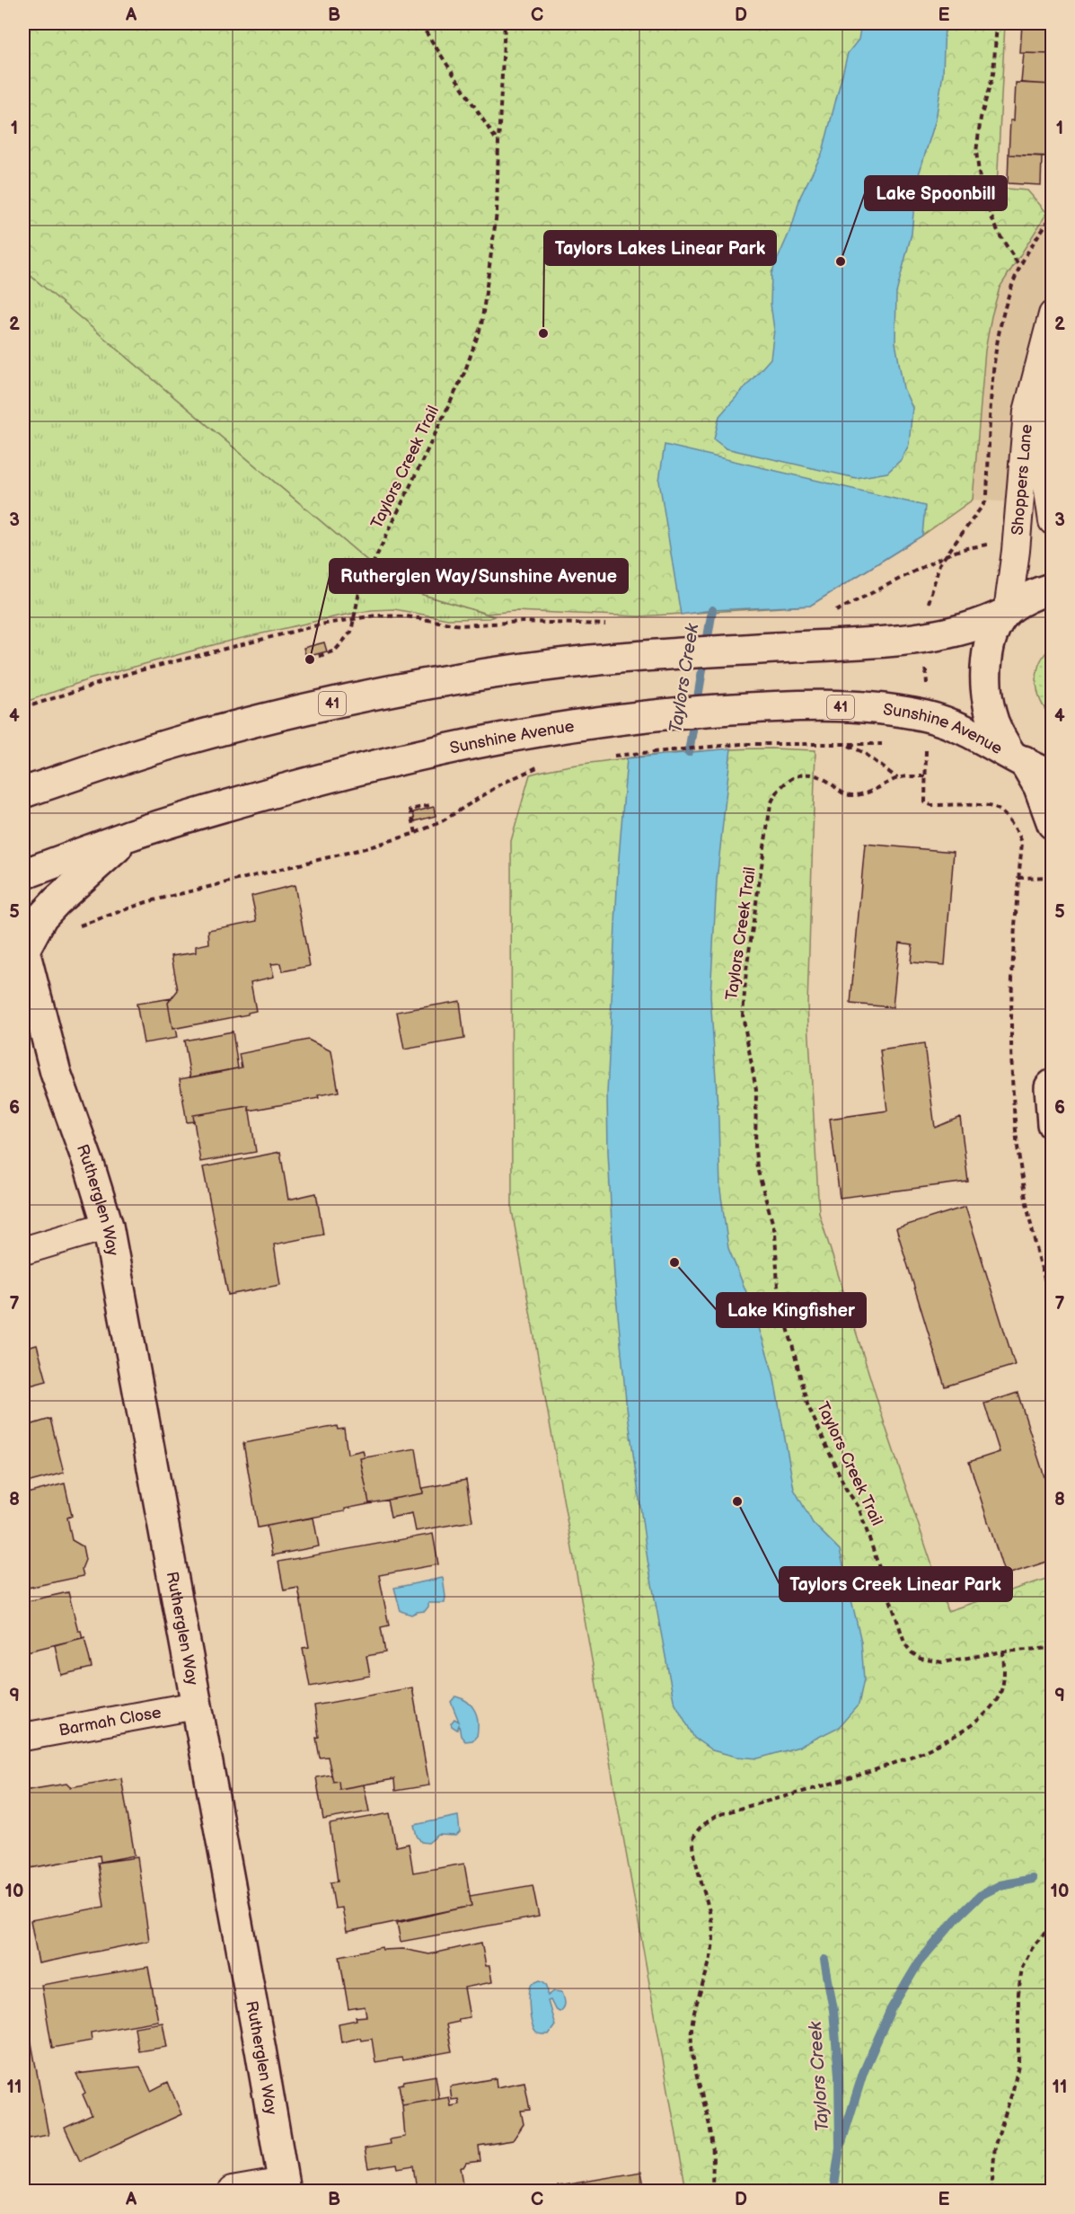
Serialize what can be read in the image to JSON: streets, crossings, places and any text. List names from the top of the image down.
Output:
{
  "streets": {
    "main road": ["41", "Sunshine Avenue", "Rutherglen Way"],
    "street": ["Shoppers Lane", "Barmah Close"],
    "path": ["Taylors Creek Trail"]
  },
  "crossings": [
    ["Shoppers Lane", "41"],
    ["41", "Sunshine Avenue"],
    ["Rutherglen Way", "Barmah Close"]
  ],
  "water": ["Taylors Creek"],
  "places": [
    "Lake Spoonbill",
    "Taylors Lakes Linear Park",
    "Rutherglen Way/Sunshine Avenue",
    "Lake Kingfisher",
    "Taylors Creek Linear Park"
  ],
  "grid": {
    "columns": [
      "A",
      "B",
      "C",
      "D",
      "E"
    ],
    "rows": [
      "1",
      "2",
      "3",
      "4",
      "5",
      "6",
      "7",
      "8",
      "9",
      "10",
      "11"
    ]
  }
}
